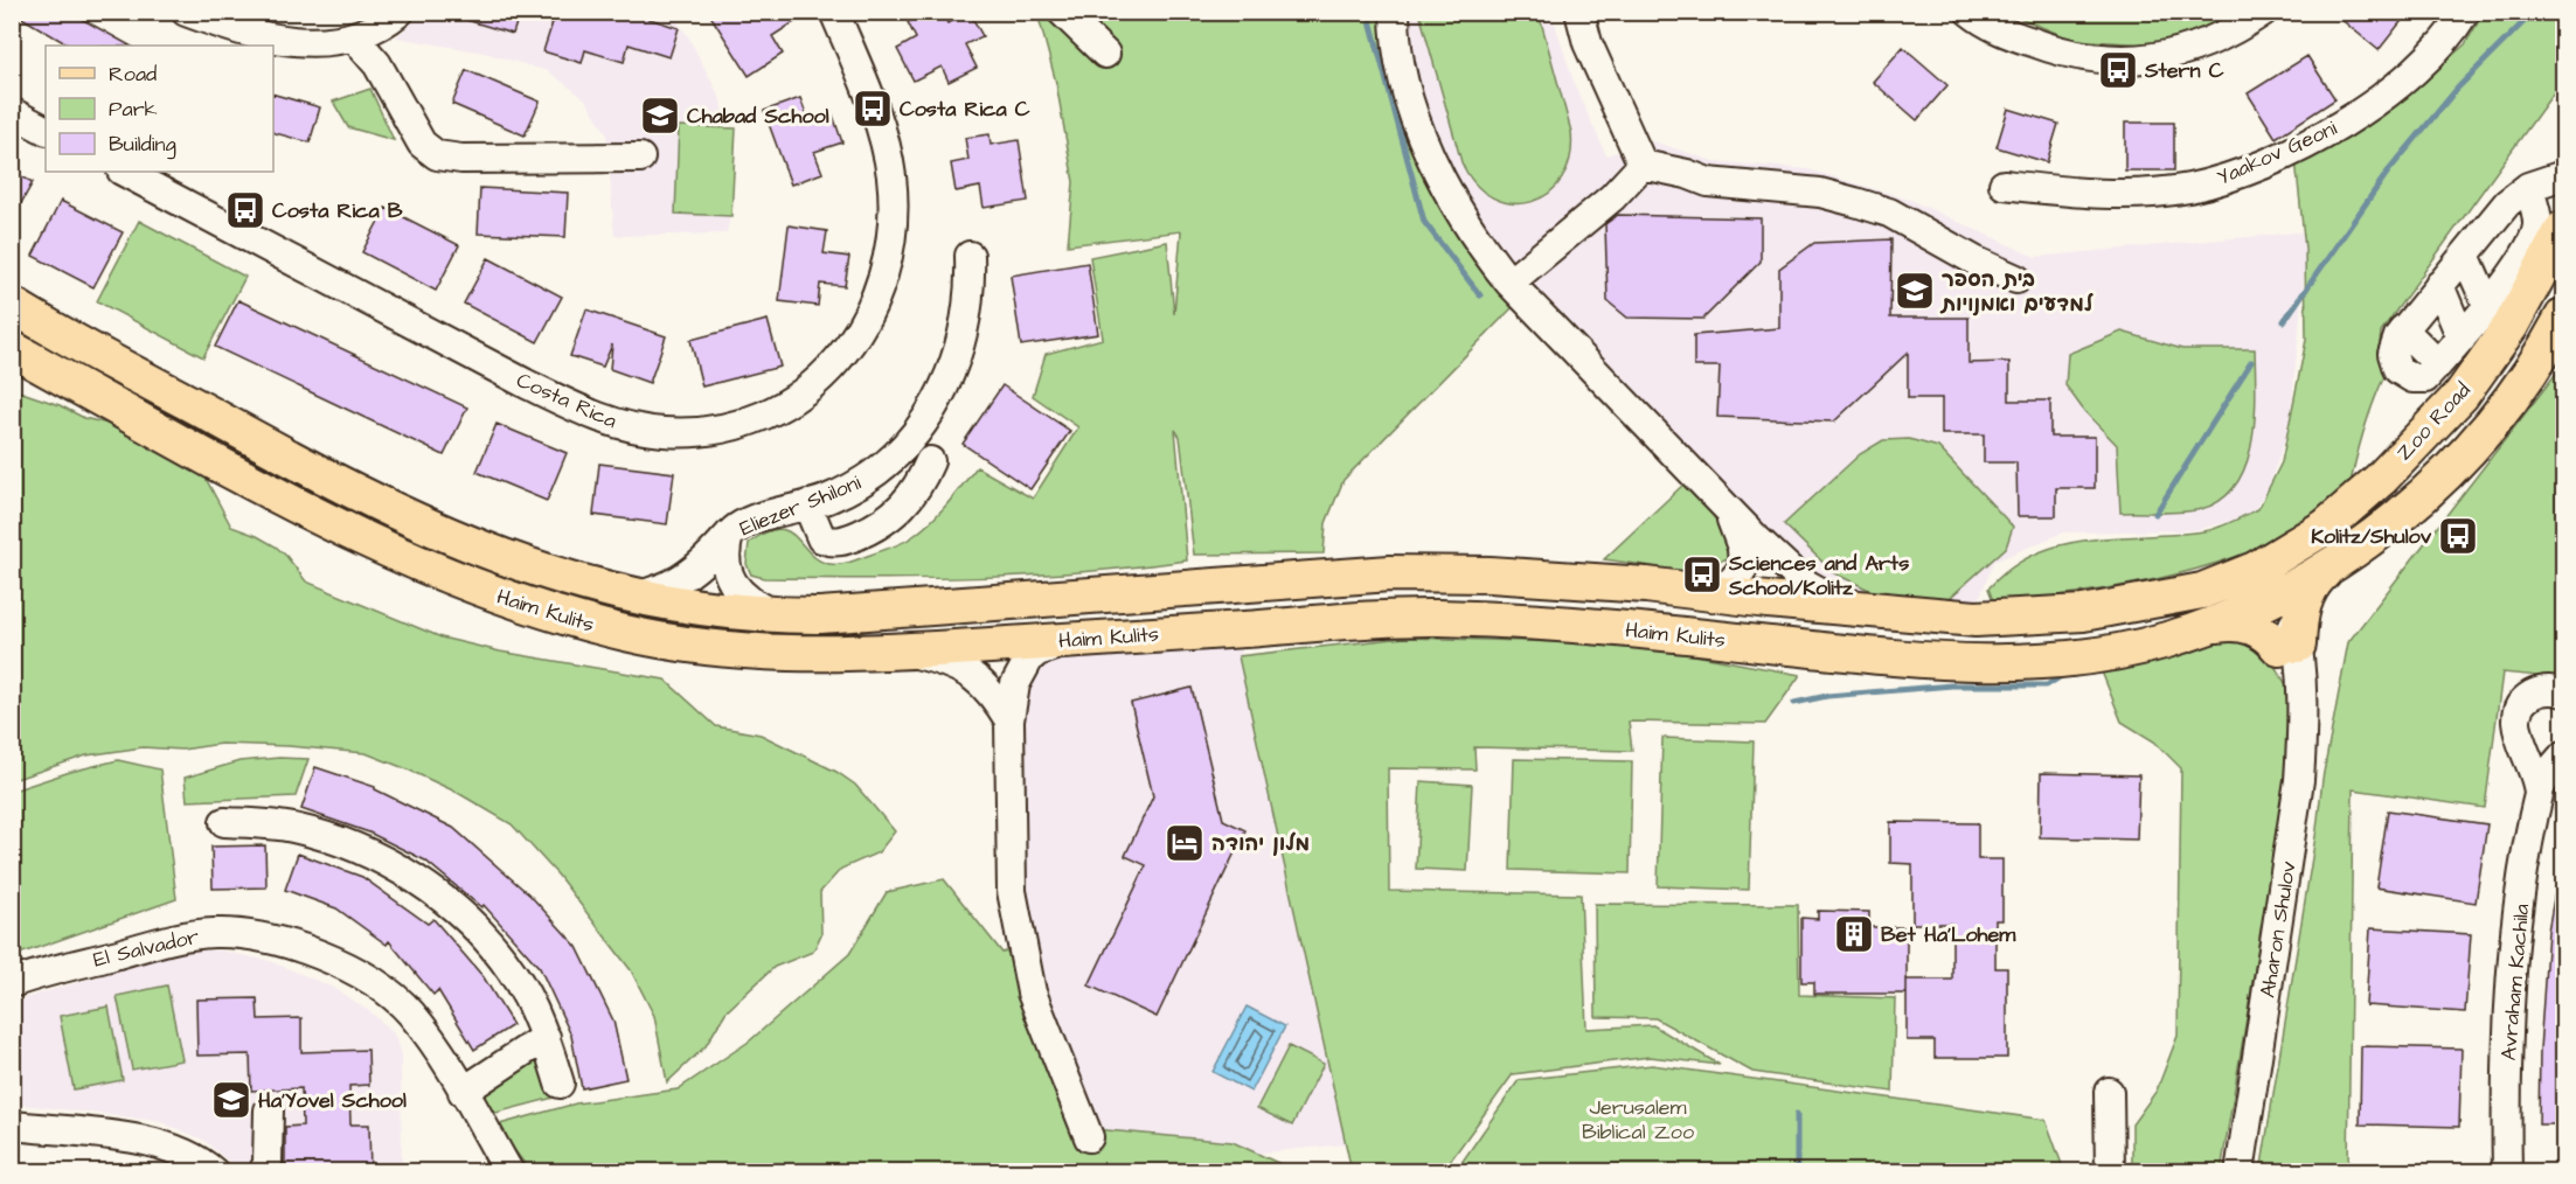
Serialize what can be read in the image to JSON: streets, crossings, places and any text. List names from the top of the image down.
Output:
{
  "streets": {
    "main road": ["Zoo Road", "Haim Kulits"],
    "street": [
      "Yaakov Geoni",
      "Costa Rica",
      "Eliezer Shiloni",
      "Aharon Shulov",
      "El Salvador",
      "Avraham Kachila"
    ]
  },
  "crossings": [
    ["Zoo Road", "Haim Kulits"],
    ["Zoo Road", "Aharon Shulov"],
    ["Eliezer Shiloni", "Haim Kulits"],
    ["Haim Kulits", "Aharon Shulov"]
  ],
  "parks": ["Jerusalem Biblical Zoo"],
  "places": {
    "bus stop": [
      "Stern C",
      "Costa Rica C",
      "Costa Rica B",
      "Kolitz/Shulov",
      "Sciences and Arts School/Kolitz"
    ],
    "school or university": ["Chabad School", "בית הספר למדעים ואמנויות", "Ha'Yovel School"],
    "hotel": ["מלון יהודה"],
    "building": ["Bet Ha'Lohem"]
  },
  "legend": ["Road", "Park", "Building"]
}
